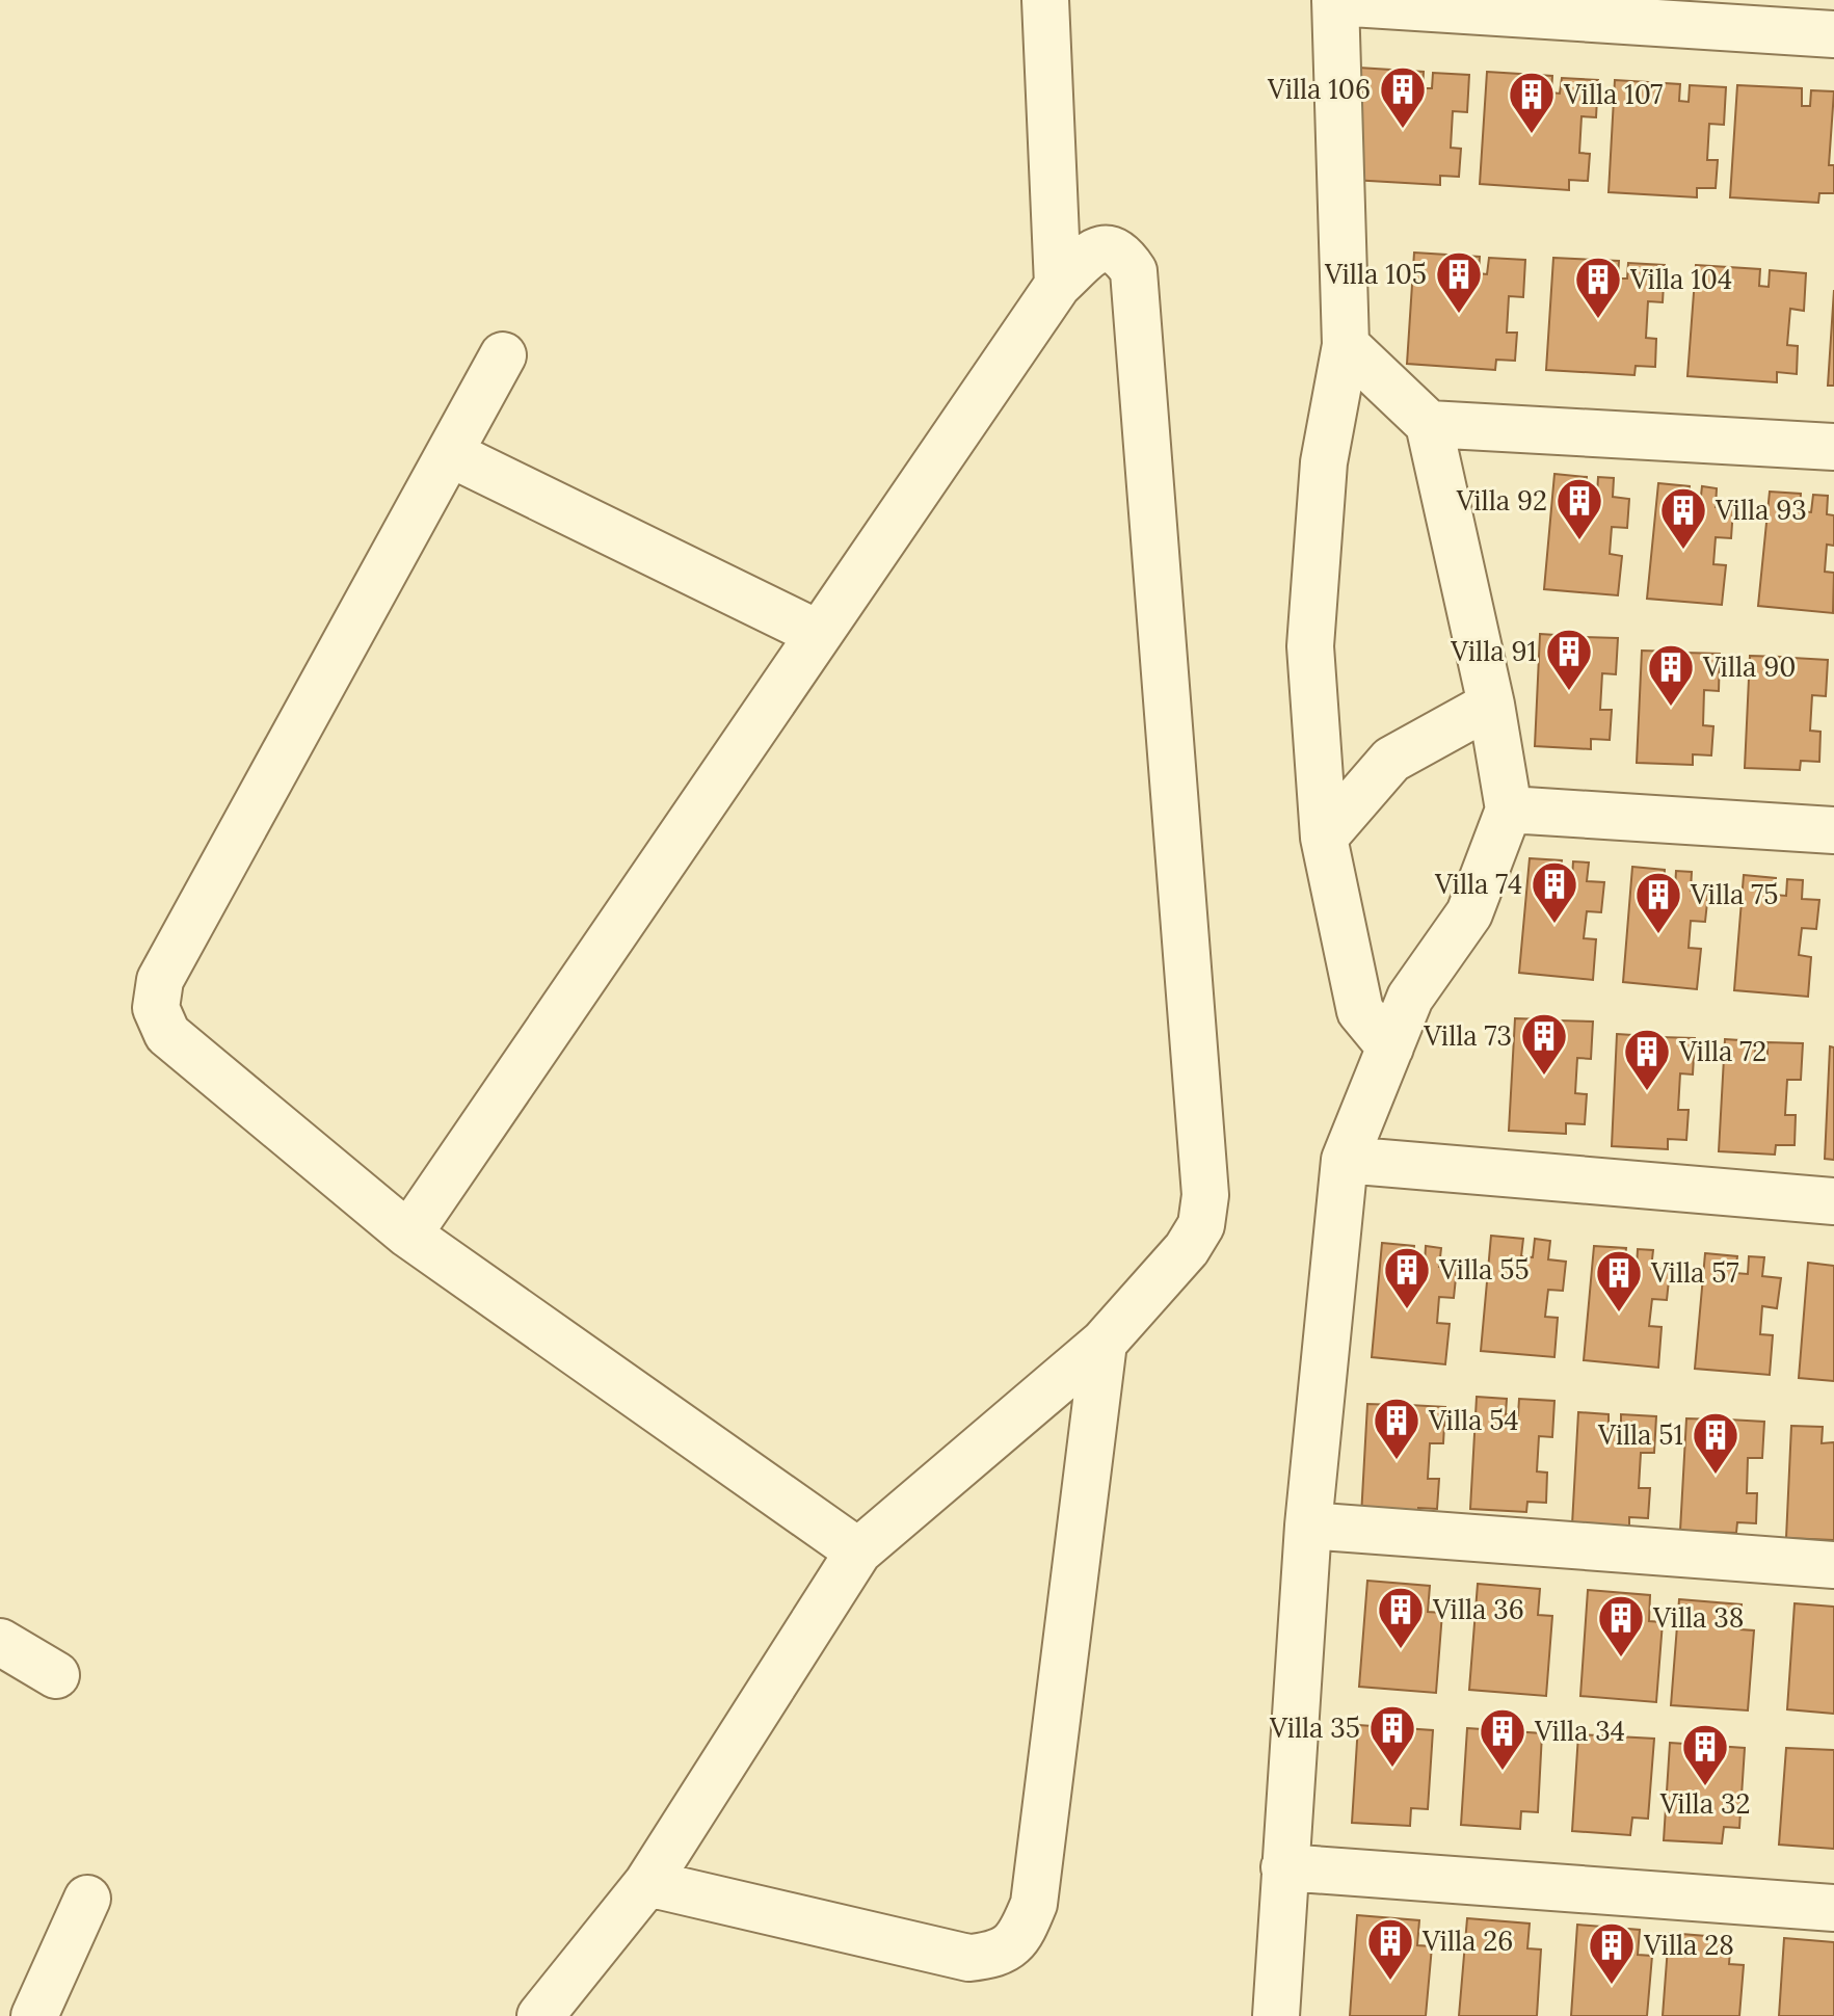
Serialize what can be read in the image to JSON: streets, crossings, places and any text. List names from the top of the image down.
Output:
{
  "places": {
    "building": [
      "Villa 106",
      "Villa 107",
      "Villa 105",
      "Villa 104",
      "Villa 92",
      "Villa 93",
      "Villa 91",
      "Villa 90",
      "Villa 74",
      "Villa 75",
      "Villa 73",
      "Villa 72",
      "Villa 55",
      "Villa 57",
      "Villa 54",
      "Villa 51",
      "Villa 36",
      "Villa 38",
      "Villa 35",
      "Villa 34",
      "Villa 32",
      "Villa 26",
      "Villa 28"
    ]
  }
}
